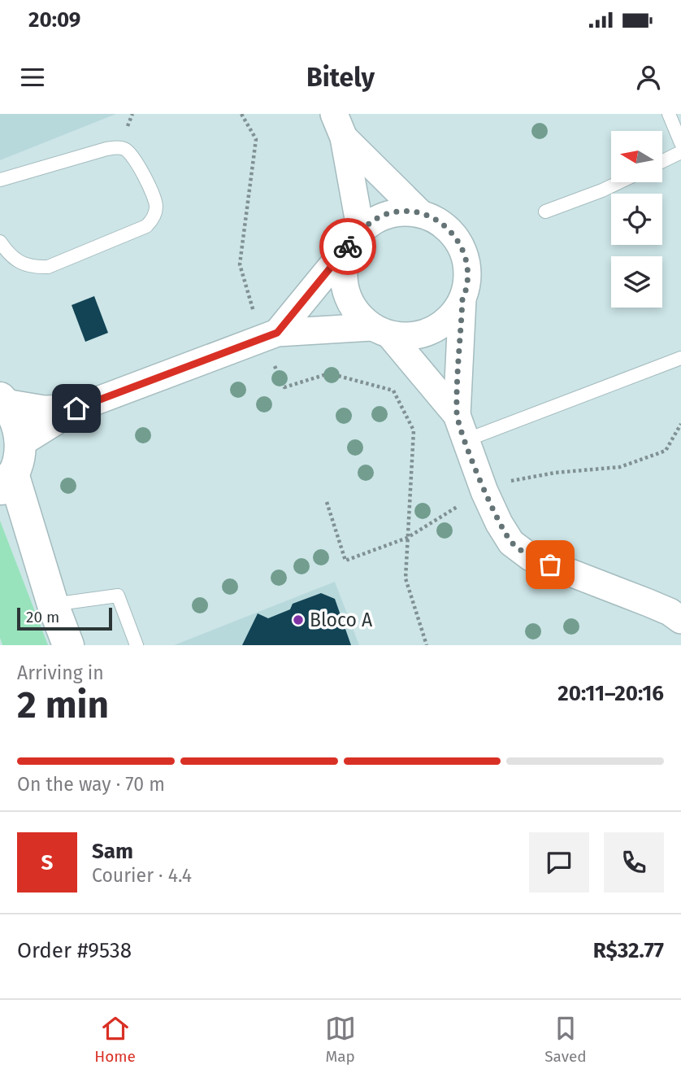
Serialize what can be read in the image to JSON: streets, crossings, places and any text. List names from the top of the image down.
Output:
{
  "places": ["Bloco A"],
  "scale_bar": "20 m",
  "north": "left",
  "page": {
    "status": "20:09",
    "header": "Bitely",
    "scale": "20 m",
    "heading": ["2 min", "Arriving in", "20:11–20:16"],
    "panel": [
      "Sam",
      "Courier · 4.4",
      "Order #9538",
      "R$32.77"
    ],
    "bar": "On the way · 70 m",
    "round": "S",
    "tabs": ["Home", "Map", "Saved"]
  }
}
